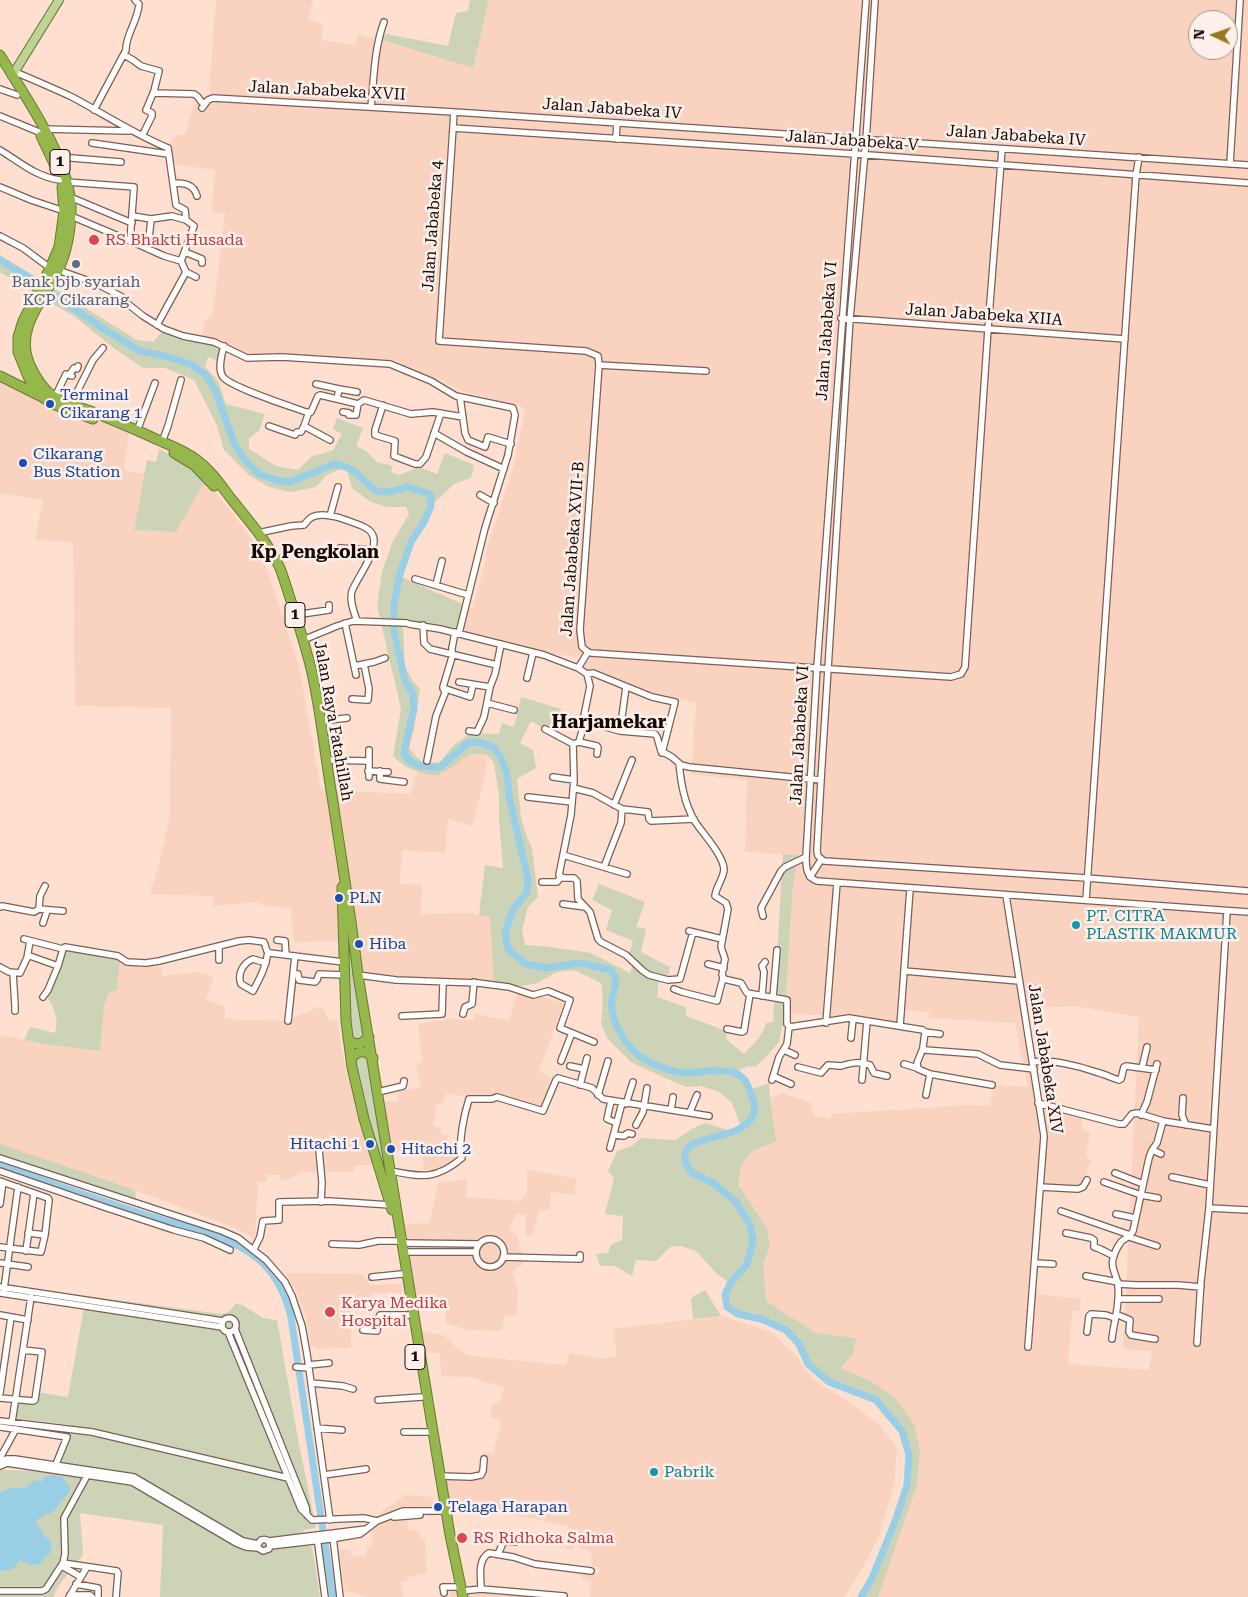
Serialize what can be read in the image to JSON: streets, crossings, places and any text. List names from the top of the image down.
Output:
{
  "streets": {
    "highway": ["1", "Jalan Raya Fatahillah"],
    "street": [
      "Jalan Jababeka XVII",
      "Jalan Jababeka IV",
      "Jalan Jababeka V",
      "Jalan Jababeka 4",
      "Jalan Jababeka XIIA",
      "Jalan Jababeka VI",
      "Jalan Jababeka XVII-B",
      "Jalan Jababeka XIV"
    ]
  },
  "crossings": [
    ["Jalan Jababeka XVII", "Jalan Jababeka IV"],
    ["Jalan Jababeka XVII", "Jalan Jababeka 4"],
    ["Jalan Jababeka IV", "Jalan Jababeka 4"],
    ["Jalan Jababeka IV", "Jalan Jababeka VI"],
    ["Jalan Jababeka V", "Jalan Jababeka 4"],
    ["Jalan Jababeka V", "Jalan Jababeka VI"],
    ["1", "Jalan Raya Fatahillah"],
    ["Jalan Jababeka 4", "Jalan Jababeka XVII-B"],
    ["Jalan Jababeka XIIA", "Jalan Jababeka VI"],
    ["Jalan Jababeka XIIA", "Jalan Jababeka XVII-B"],
    ["Jalan Jababeka VI", "Jalan Jababeka XVII-B"]
  ],
  "districts": ["Kp Pengkolan", "Harjamekar"],
  "places": [
    "RS Bhakti Husada",
    "Bank bjb syariah KCP Cikarang",
    "Terminal Cikarang 1",
    "Cikarang Bus Station",
    "PLN",
    "PT. CITRA PLASTIK MAKMUR",
    "Hiba",
    "Hitachi 1",
    "Hitachi 2",
    "Karya Medika Hospital",
    "Pabrik",
    "Telaga Harapan",
    "RS Ridhoka Salma"
  ],
  "north": "left"
}
